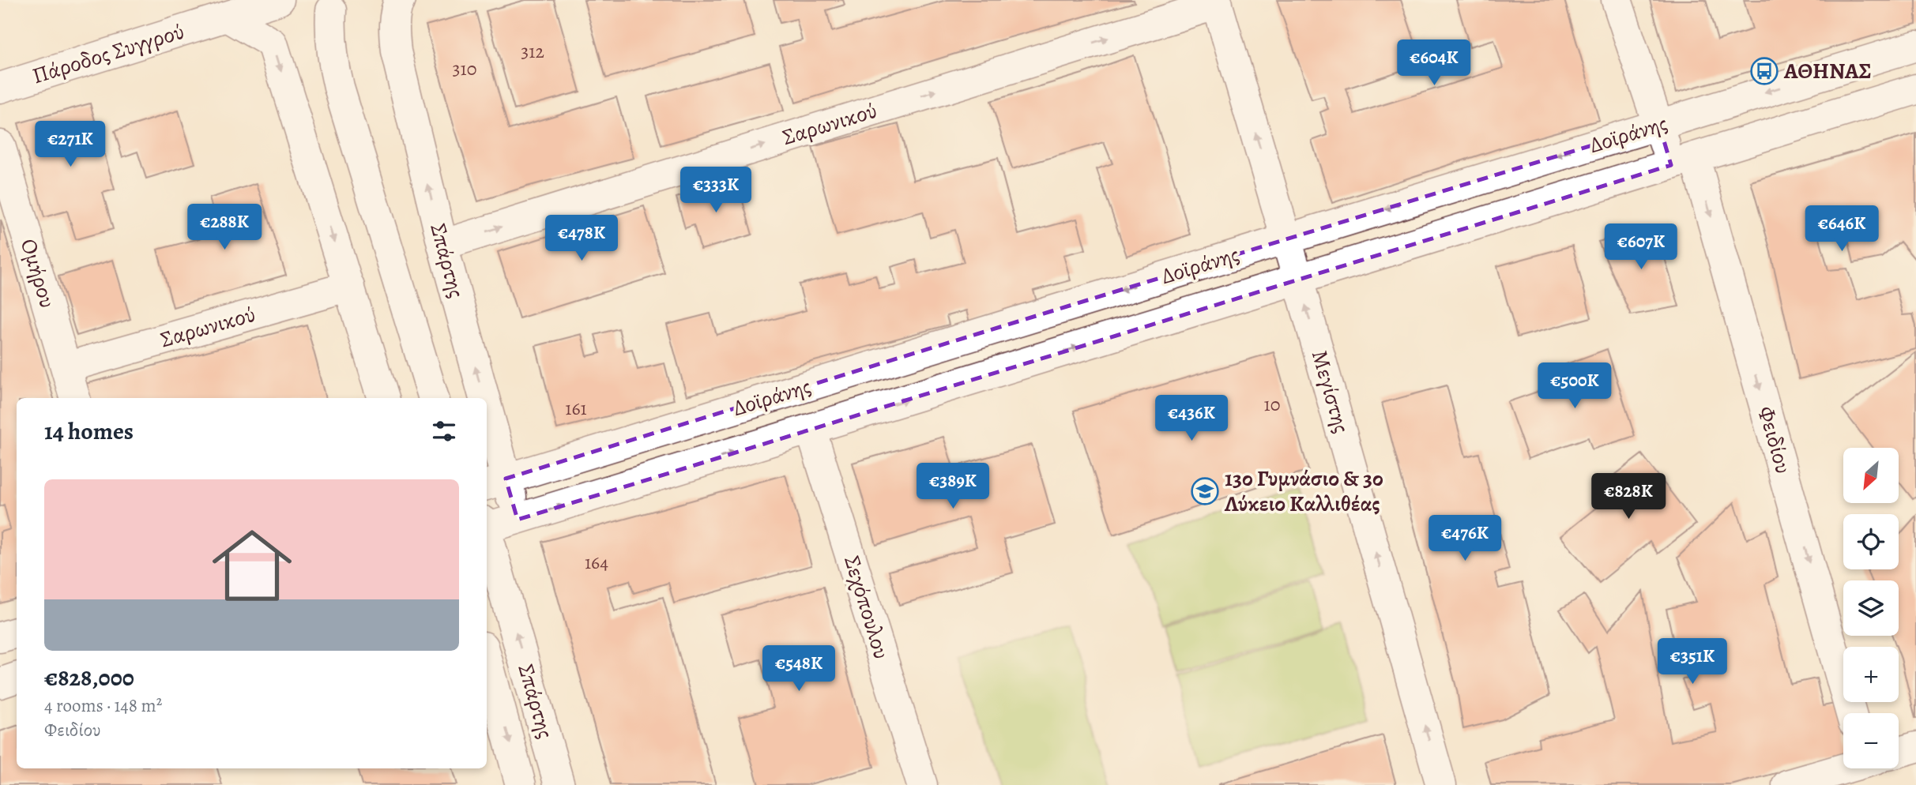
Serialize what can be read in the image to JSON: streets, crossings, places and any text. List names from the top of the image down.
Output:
{
  "streets": {
    "street": [
      "Πάροδος Συγγρού",
      "Σαρωνικού",
      "Δοϊράνης",
      "Σπάρτης",
      "Ομήρου",
      "Μεγίστης",
      "Φειδίου",
      "Σεχόπουλου"
    ]
  },
  "crossings": [
    ["Σαρωνικού", "Σπάρτης"],
    ["Σαρωνικού", "Ομήρου"],
    ["Σαρωνικού", "Μεγίστης"],
    ["Δοϊράνης", "Σπάρτης"],
    ["Δοϊράνης", "Μεγίστης"],
    ["Δοϊράνης", "Φειδίου"],
    ["Δοϊράνης", "Σεχόπουλου"]
  ],
  "one_way": ["Σαρωνικού", "Μεγίστης", "Φειδίου"],
  "places": {
    "bus stop": ["ΑΘΗΝΑΣ"],
    "school or university": ["13ο Γυμνάσιο & 3ο Λύκειο Καλλιθέας"]
  },
  "house_numbers": [
    "312",
    "310",
    "10",
    "161",
    "164"
  ],
  "north": "bottom left",
  "page": {
    "price": [
      "€604K",
      "€271K",
      "€333K",
      "€288K",
      "€646K",
      "€478K",
      "€607K",
      "€500K",
      "€436K",
      "€389K",
      "€828K",
      "€476K",
      "€351K",
      "€548K"
    ],
    "heading": "14 homes",
    "map_buttons": ["+", "−"],
    "list": [
      {
        "name": "€828,000",
        "note": "4 rooms · 148 m² · Φειδίου"
      }
    ]
  }
}
